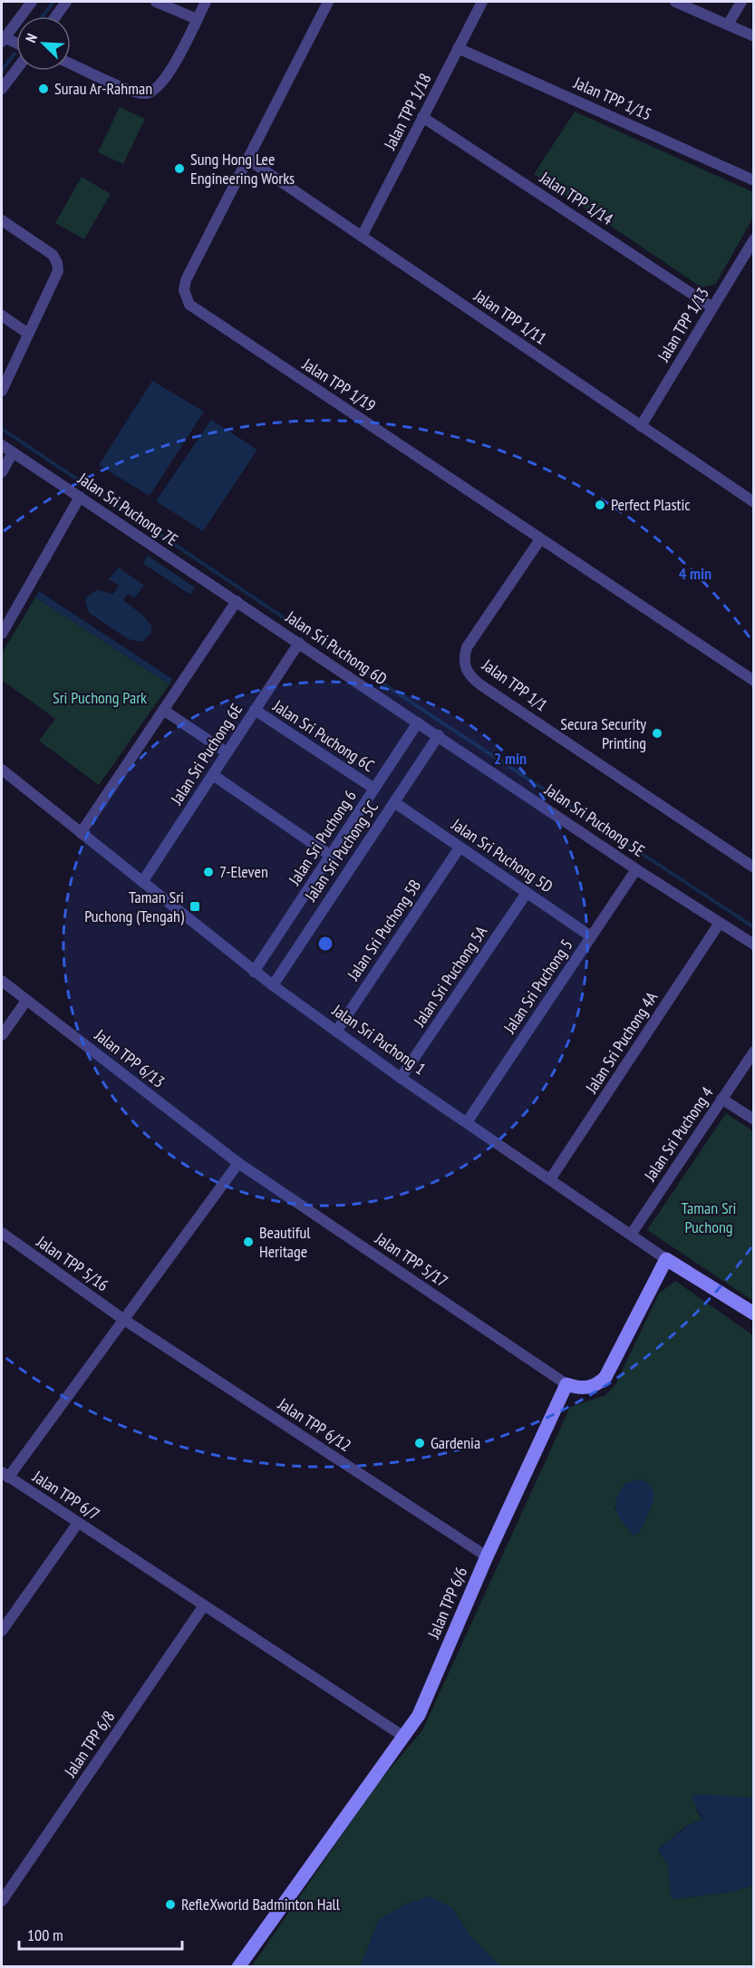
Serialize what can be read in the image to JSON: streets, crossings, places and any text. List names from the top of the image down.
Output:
{
  "streets": {
    "street": [
      "Jalan TPP 1/15",
      "Jalan TPP 1/18",
      "Jalan TPP 1/14",
      "Jalan TPP 1/11",
      "Jalan TPP 1/13",
      "Jalan TPP 1/19",
      "Jalan Sri Puchong 7E",
      "Jalan Sri Puchong 6D",
      "Jalan TPP 1/1",
      "Jalan Sri Puchong 6C",
      "Jalan Sri Puchong 6E",
      "Jalan Sri Puchong 5E",
      "Jalan Sri Puchong 6",
      "Jalan Sri Puchong 5C",
      "Jalan Sri Puchong 5D",
      "Jalan Sri Puchong 5B",
      "Jalan Sri Puchong 5A",
      "Jalan Sri Puchong 5",
      "Jalan Sri Puchong 1",
      "Jalan Sri Puchong 4A",
      "Jalan TPP 6/13",
      "Jalan Sri Puchong 4",
      "Jalan TPP 5/17",
      "Jalan TPP 5/16",
      "Jalan TPP 6/12",
      "Jalan TPP 6/7",
      "Jalan TPP 6/6",
      "Jalan TPP 6/8"
    ]
  },
  "crossings": [
    ["Jalan TPP 1/15", "Jalan TPP 1/18"],
    ["Jalan TPP 1/18", "Jalan TPP 1/14"],
    ["Jalan TPP 1/18", "Jalan TPP 1/11"],
    ["Jalan TPP 1/14", "Jalan TPP 1/13"],
    ["Jalan TPP 1/11", "Jalan TPP 1/13"],
    ["Jalan TPP 1/11", "Jalan TPP 1/19"],
    ["Jalan TPP 1/19", "Jalan TPP 1/1"],
    ["Jalan Sri Puchong 7E", "Jalan Sri Puchong 6D"],
    ["Jalan Sri Puchong 6D", "Jalan Sri Puchong 6E"],
    ["Jalan Sri Puchong 6D", "Jalan Sri Puchong 5E"],
    ["Jalan Sri Puchong 6D", "Jalan Sri Puchong 6"],
    ["Jalan Sri Puchong 6C", "Jalan Sri Puchong 6E"],
    ["Jalan Sri Puchong 6C", "Jalan Sri Puchong 6"],
    ["Jalan Sri Puchong 6E", "Jalan Sri Puchong 1"],
    ["Jalan Sri Puchong 5E", "Jalan Sri Puchong 6"],
    ["Jalan Sri Puchong 5E", "Jalan Sri Puchong 5C"],
    ["Jalan Sri Puchong 5E", "Jalan Sri Puchong 5"],
    ["Jalan Sri Puchong 5E", "Jalan Sri Puchong 4A"],
    ["Jalan Sri Puchong 6", "Jalan Sri Puchong 1"],
    ["Jalan Sri Puchong 5C", "Jalan Sri Puchong 5D"],
    ["Jalan Sri Puchong 5C", "Jalan Sri Puchong 1"],
    ["Jalan Sri Puchong 5D", "Jalan Sri Puchong 5B"],
    ["Jalan Sri Puchong 5D", "Jalan Sri Puchong 5A"],
    ["Jalan Sri Puchong 5D", "Jalan Sri Puchong 5"],
    ["Jalan Sri Puchong 5B", "Jalan Sri Puchong 1"],
    ["Jalan Sri Puchong 5A", "Jalan Sri Puchong 1"],
    ["Jalan Sri Puchong 5", "Jalan Sri Puchong 1"],
    ["Jalan Sri Puchong 1", "Jalan Sri Puchong 4A"],
    ["Jalan Sri Puchong 1", "Jalan Sri Puchong 4"],
    ["Jalan TPP 6/13", "Jalan TPP 5/17"],
    ["Jalan TPP 6/13", "Jalan TPP 6/7"],
    ["Jalan TPP 5/17", "Jalan TPP 6/7"],
    ["Jalan TPP 5/17", "Jalan TPP 6/6"],
    ["Jalan TPP 5/16", "Jalan TPP 6/12"],
    ["Jalan TPP 5/16", "Jalan TPP 6/7"],
    ["Jalan TPP 6/12", "Jalan TPP 6/7"],
    ["Jalan TPP 6/12", "Jalan TPP 6/6"],
    ["Jalan TPP 6/7", "Jalan TPP 6/6"],
    ["Jalan TPP 6/7", "Jalan TPP 6/8"]
  ],
  "parks": ["Sri Puchong Park", "Taman Sri Puchong"],
  "places": {
    "other": [
      "Surau Ar-Rahman",
      "Sung Hong Lee Engineering Works",
      "Perfect Plastic",
      "Secura Security Printing",
      "7-Eleven",
      "Beautiful Heritage",
      "Gardenia",
      "RefleXworld Badminton Hall"
    ],
    "transit": ["Taman Sri Puchong (Tengah)"]
  },
  "scale_bar": "100 m",
  "north": "top left",
  "rings": ["4 min", "2 min"]
}
